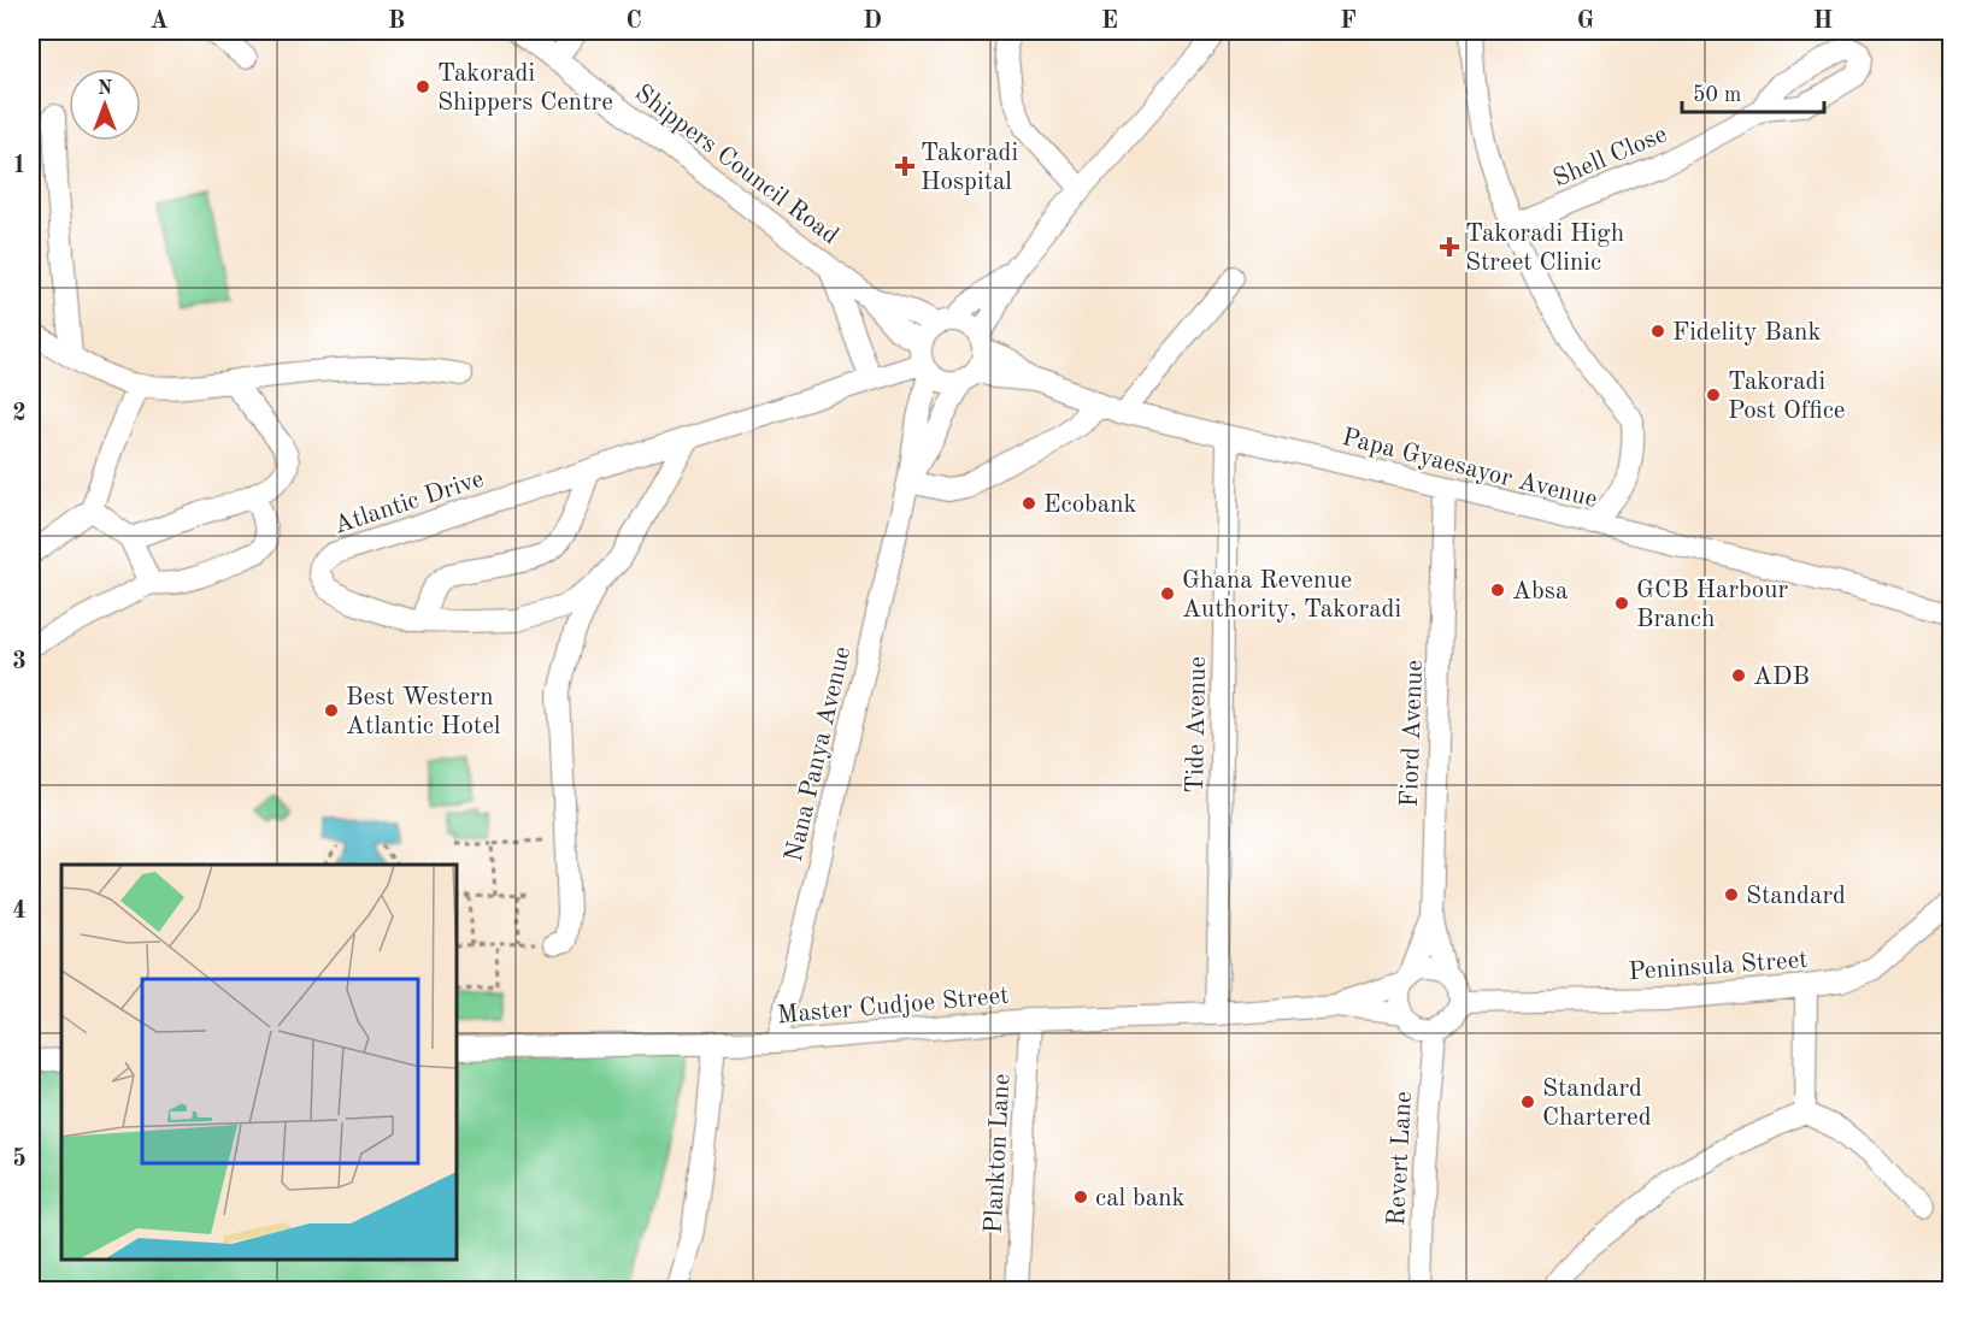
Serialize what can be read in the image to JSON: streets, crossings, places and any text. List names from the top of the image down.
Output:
{
  "streets": {
    "street": [
      "Shell Close",
      "Shippers Council Road",
      "Papa Gyaesayor Avenue",
      "Atlantic Drive",
      "Tide Avenue",
      "Fiord Avenue",
      "Nana Panya Avenue",
      "Peninsula Street",
      "Master Cudjoe Street",
      "Plankton Lane",
      "Revert Lane"
    ]
  },
  "crossings": [
    ["Shippers Council Road", "Papa Gyaesayor Avenue"],
    ["Shippers Council Road", "Atlantic Drive"],
    ["Shippers Council Road", "Nana Panya Avenue"],
    ["Papa Gyaesayor Avenue", "Atlantic Drive"],
    ["Papa Gyaesayor Avenue", "Tide Avenue"],
    ["Papa Gyaesayor Avenue", "Fiord Avenue"],
    ["Papa Gyaesayor Avenue", "Nana Panya Avenue"],
    ["Atlantic Drive", "Nana Panya Avenue"],
    ["Tide Avenue", "Master Cudjoe Street"],
    ["Fiord Avenue", "Peninsula Street"],
    ["Fiord Avenue", "Master Cudjoe Street"],
    ["Fiord Avenue", "Revert Lane"],
    ["Nana Panya Avenue", "Master Cudjoe Street"],
    ["Peninsula Street", "Master Cudjoe Street"],
    ["Peninsula Street", "Revert Lane"],
    ["Master Cudjoe Street", "Plankton Lane"],
    ["Master Cudjoe Street", "Revert Lane"]
  ],
  "places": {
    "other": [
      "Takoradi Shippers Centre",
      "Fidelity Bank",
      "Takoradi Post Office",
      "Ecobank",
      "Absa",
      "Ghana Revenue Authority, Takoradi",
      "GCB Harbour Branch",
      "ADB",
      "Best Western Atlantic Hotel",
      "Standard",
      "Standard Chartered",
      "cal bank"
    ],
    "health": ["Takoradi Hospital", "Takoradi High Street Clinic"]
  },
  "scale_bar": "50 m",
  "north": "top",
  "grid": {
    "columns": [
      "A",
      "B",
      "C",
      "D",
      "E",
      "F",
      "G",
      "H"
    ],
    "rows": [
      "1",
      "2",
      "3",
      "4",
      "5"
    ]
  }
}
